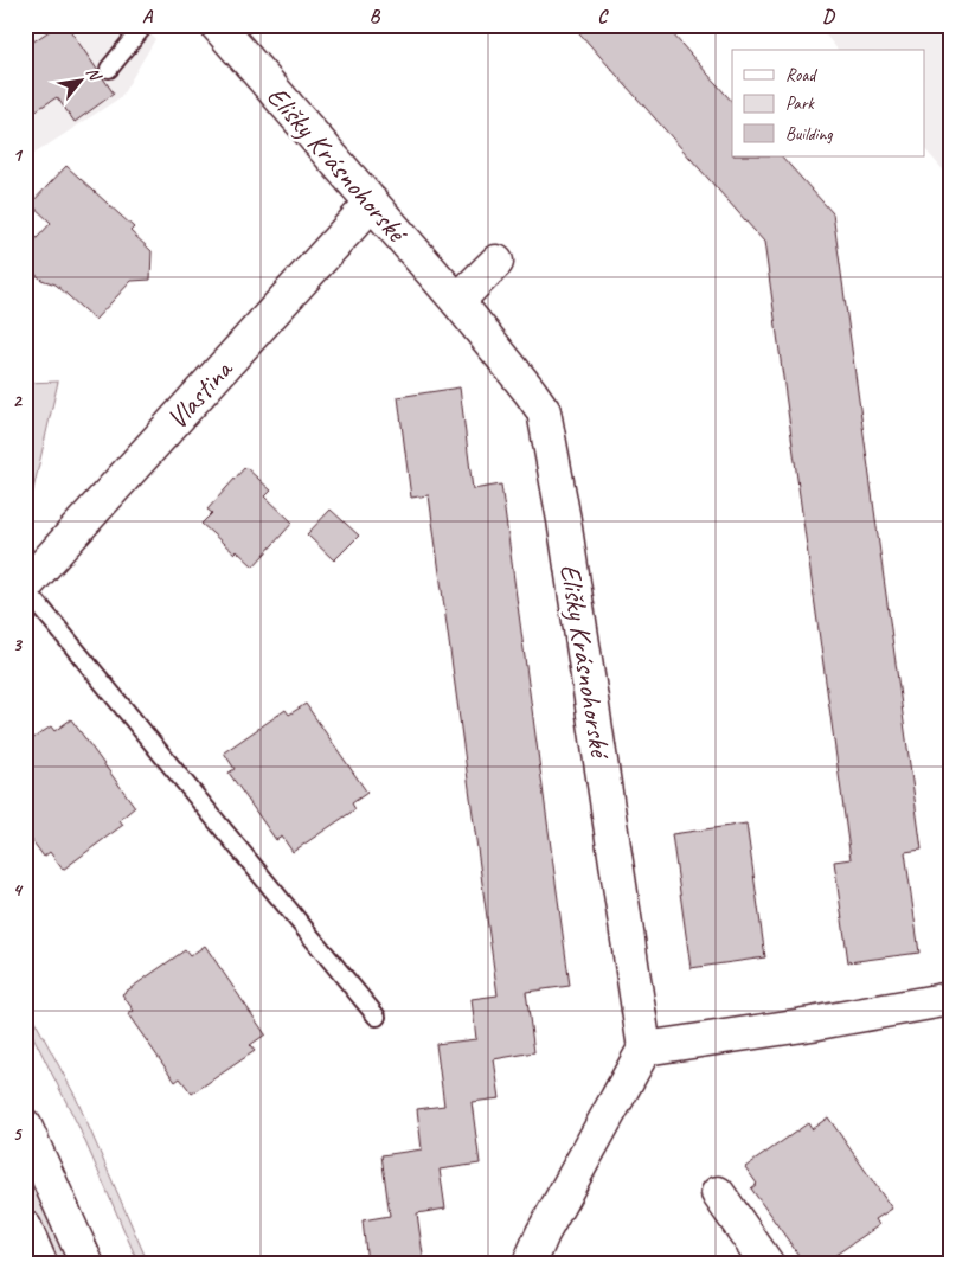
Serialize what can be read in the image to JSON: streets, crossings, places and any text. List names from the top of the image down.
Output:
{
  "streets": {
    "street": ["Elišky Krásnohorské", "Vlastina"]
  },
  "crossings": [
    ["Elišky Krásnohorské", "Vlastina"]
  ],
  "legend": ["Road", "Park", "Building"],
  "north": "top right",
  "grid": {
    "columns": [
      "A",
      "B",
      "C",
      "D"
    ],
    "rows": [
      "1",
      "2",
      "3",
      "4",
      "5"
    ]
  }
}
